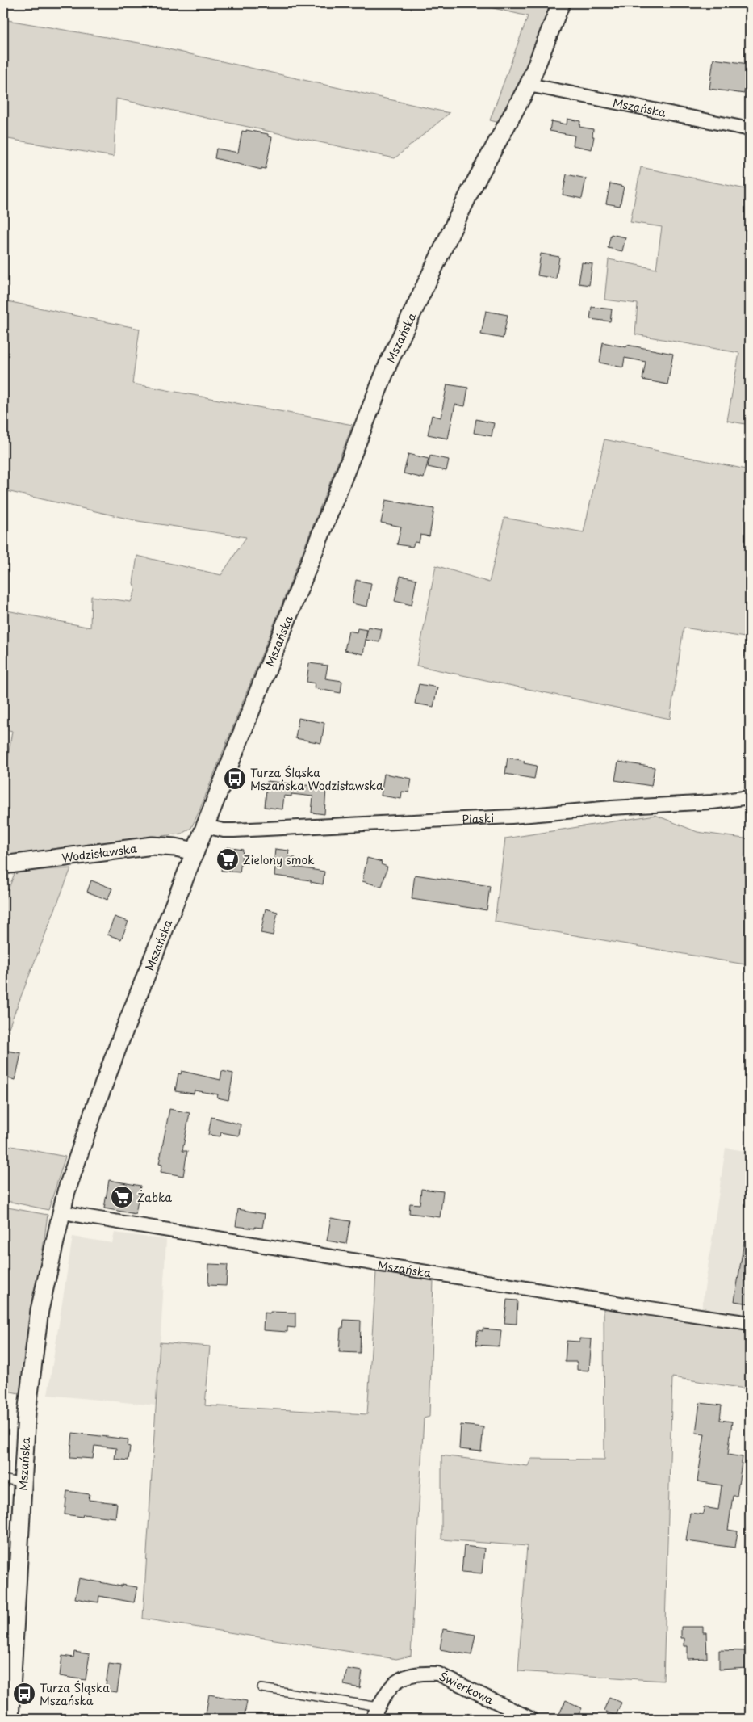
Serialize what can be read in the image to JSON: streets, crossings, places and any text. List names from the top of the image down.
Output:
{
  "streets": {
    "street": [
      "Mszańska",
      "Piaski",
      "Wodzisławska",
      "Świerkowa"
    ]
  },
  "crossings": [
    ["Mszańska", "Piaski"],
    ["Mszańska", "Wodzisławska"]
  ],
  "places": {
    "bus stop": ["Turza Śląska Mszańska Wodzisławska", "Turza Śląska Mszańska"],
    "supermarket": ["Zielony smok", "Żabka"]
  }
}
